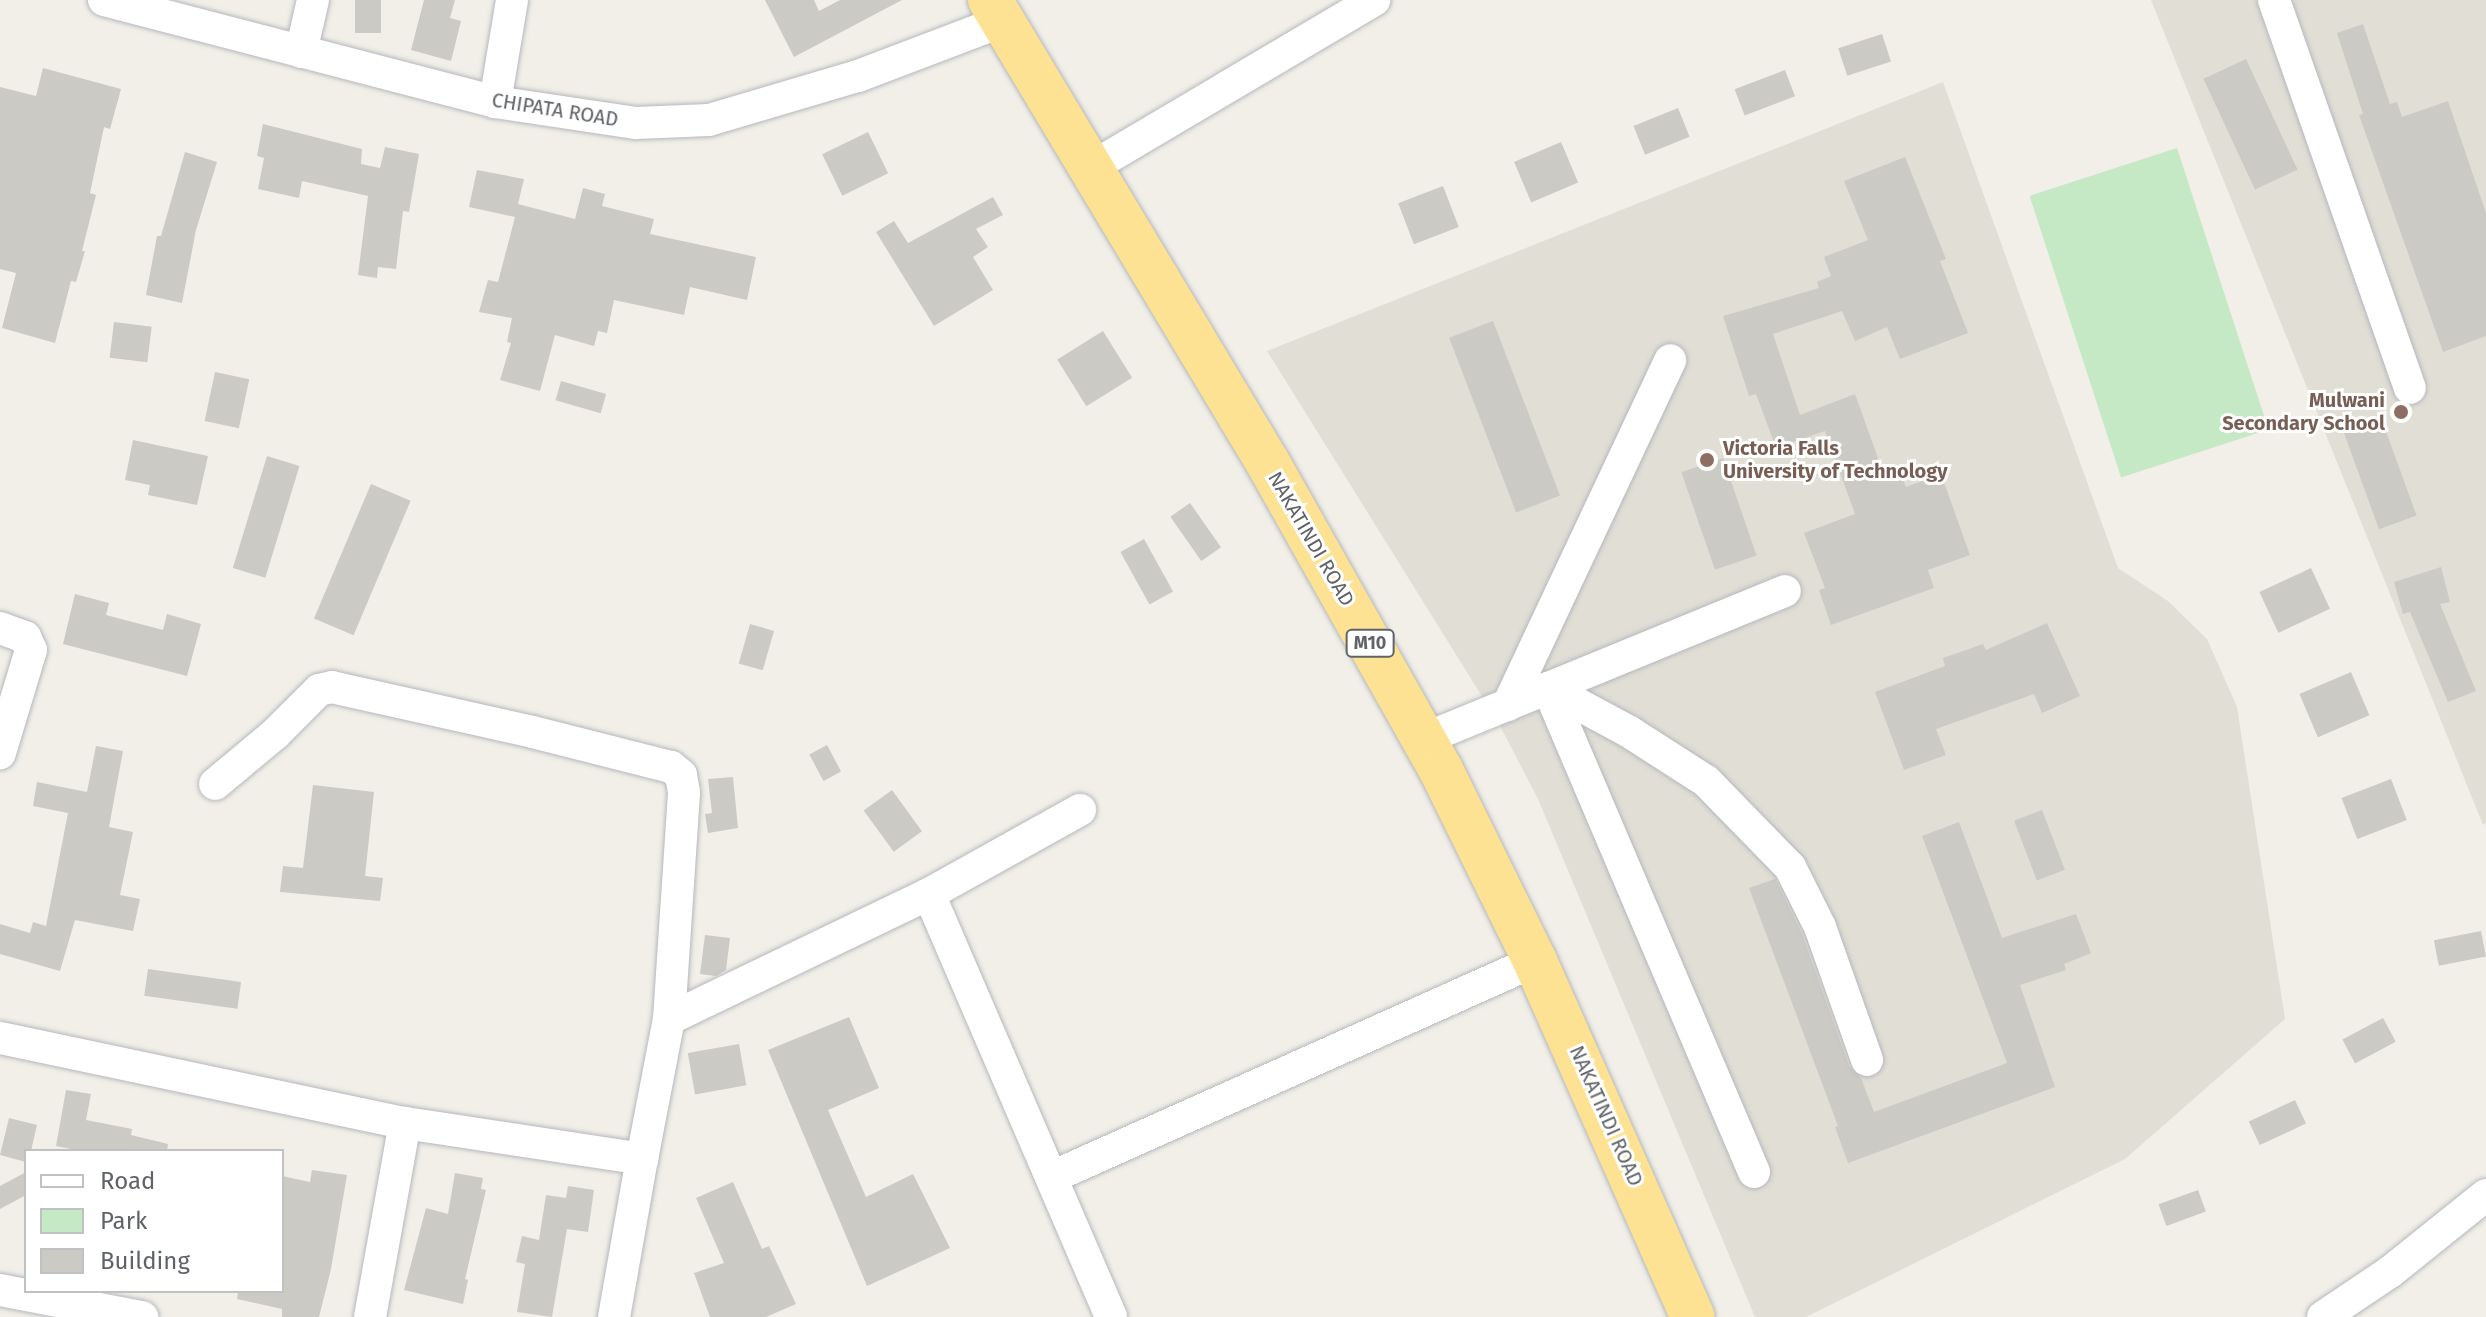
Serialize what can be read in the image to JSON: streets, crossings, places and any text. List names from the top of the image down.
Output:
{
  "streets": {
    "highway": ["NAKATINDI ROAD", "M10"],
    "street": ["CHIPATA ROAD"]
  },
  "crossings": [
    ["CHIPATA ROAD", "NAKATINDI ROAD"]
  ],
  "places": ["Mulwani Secondary School", "Victoria Falls University of Technology"],
  "legend": ["Road", "Park", "Building"]
}
